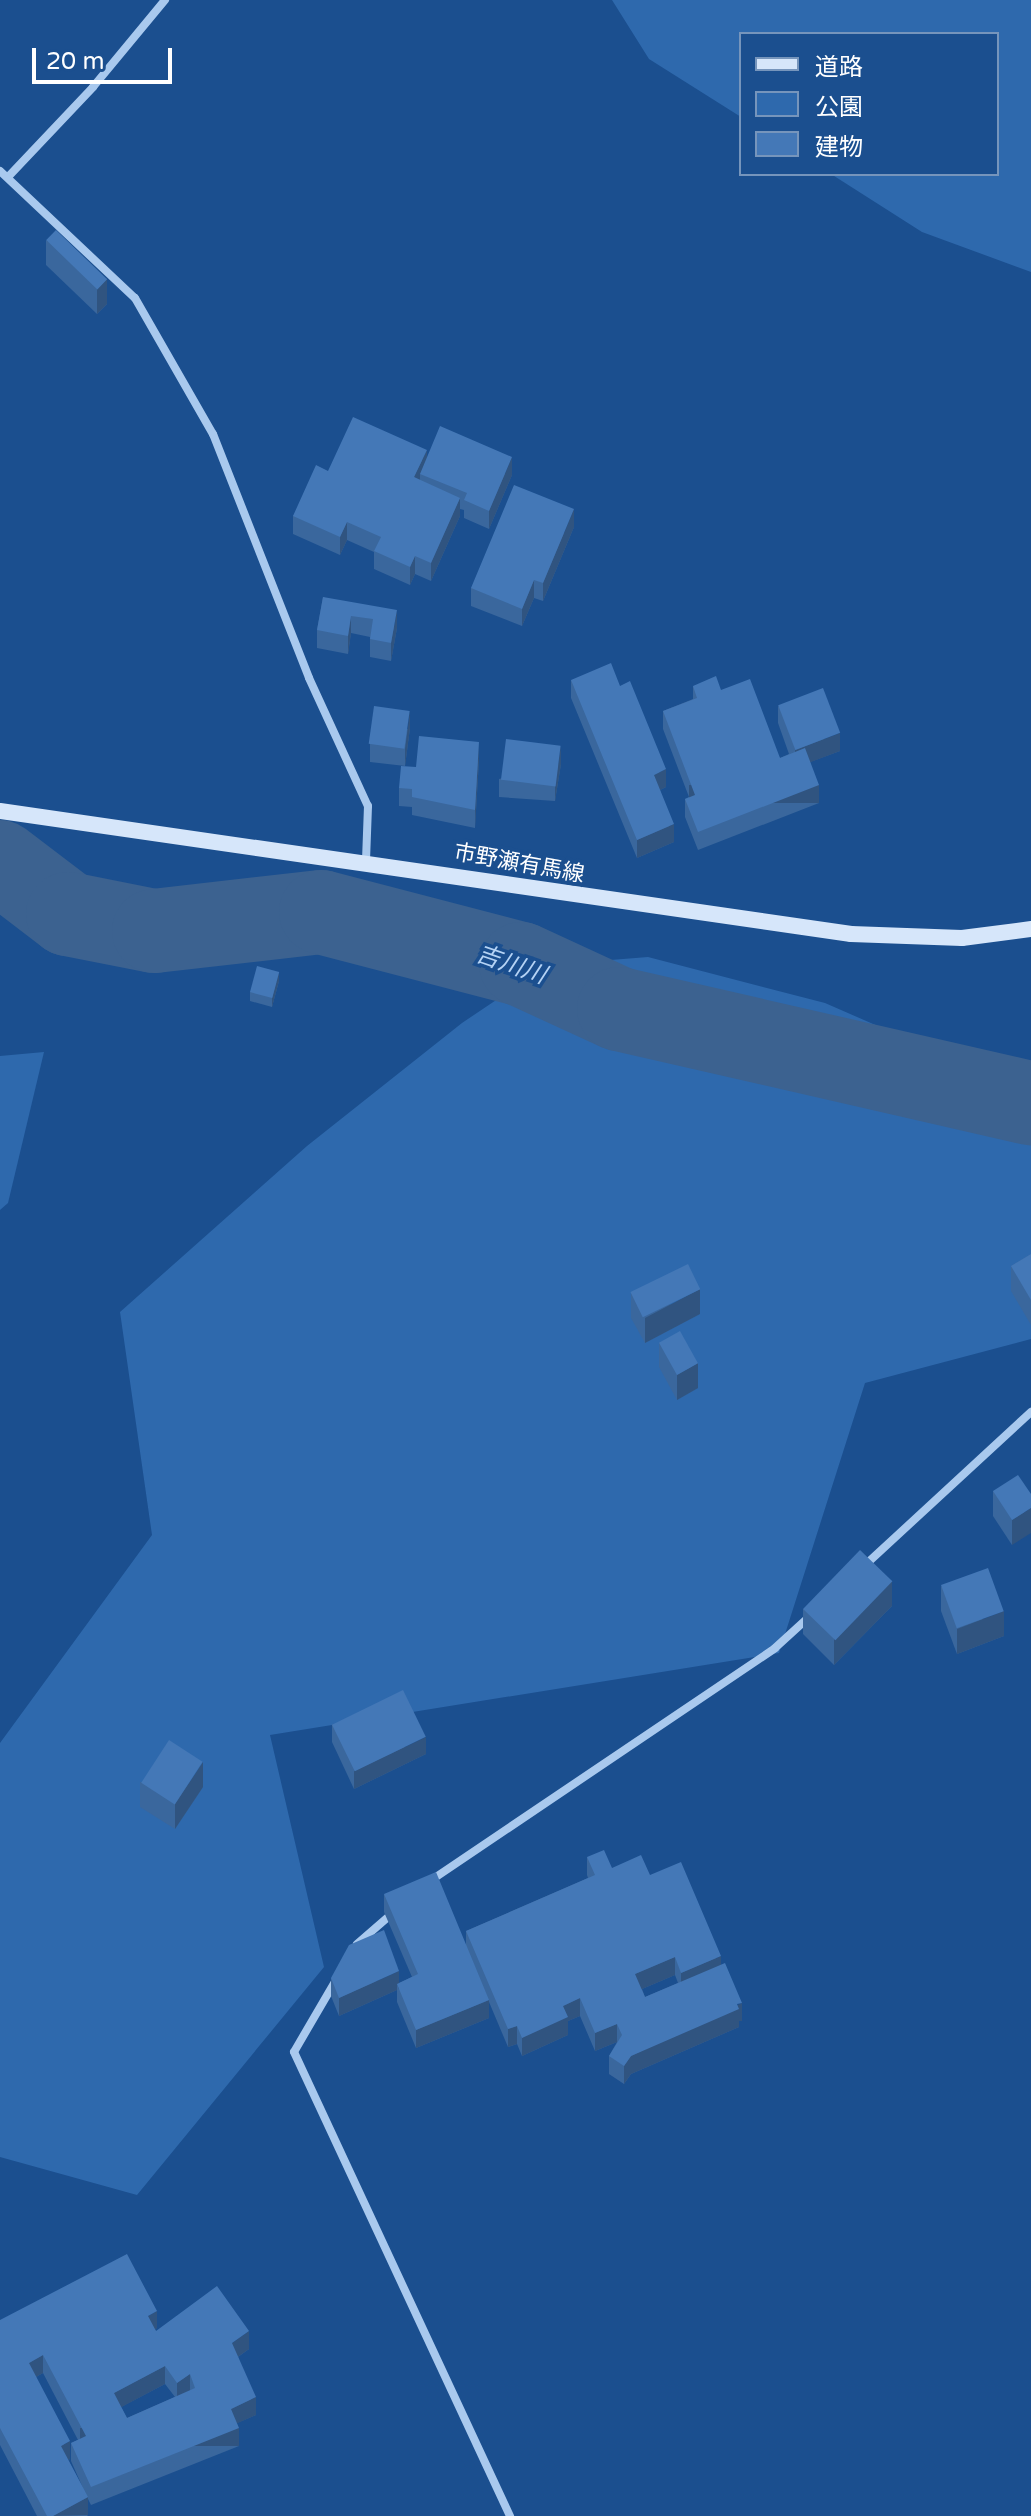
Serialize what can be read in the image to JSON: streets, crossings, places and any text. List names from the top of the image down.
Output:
{
  "streets": {
    "main road": ["市野瀬有馬線"]
  },
  "water": ["吉川川"],
  "legend": ["道路", "公園", "建物"],
  "scale_bar": "20 m"
}
